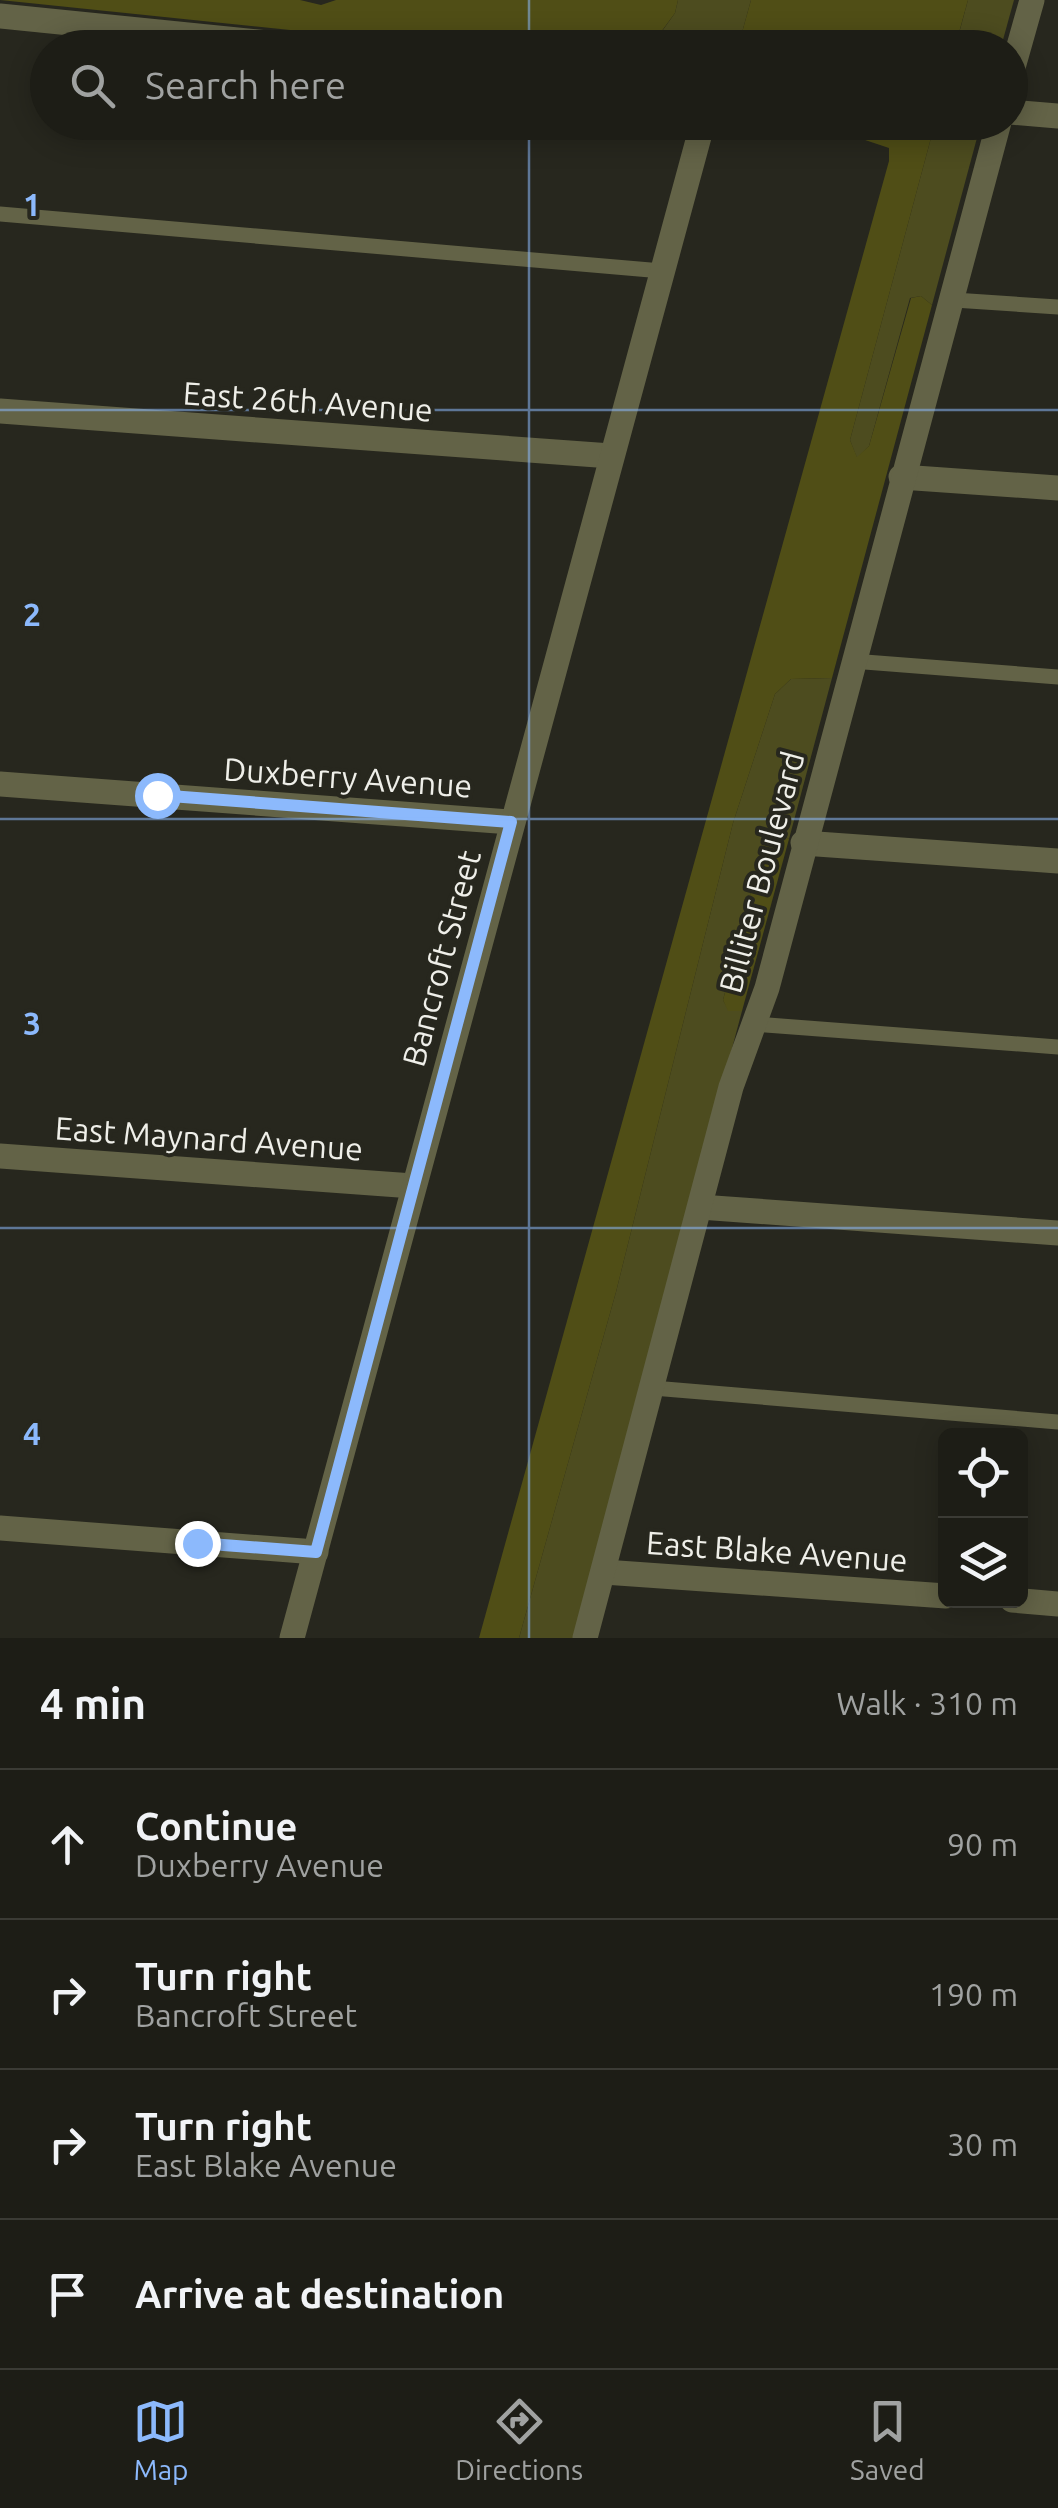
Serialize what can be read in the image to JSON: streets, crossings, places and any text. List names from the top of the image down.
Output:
{
  "streets": {
    "street": [
      "East 26th Avenue",
      "Duxberry Avenue",
      "Billiter Boulevard",
      "Bancroft Street",
      "East Maynard Avenue",
      "East Blake Avenue"
    ]
  },
  "crossings": [
    ["East 26th Avenue", "Bancroft Street"],
    ["Duxberry Avenue", "Bancroft Street"],
    ["Billiter Boulevard", "East Blake Avenue"],
    ["Bancroft Street", "East Maynard Avenue"]
  ],
  "page": {
    "search": "Search here",
    "heading": ["4 min", "Walk · 310 m"],
    "list": [
      ["Continue", "Duxberry Avenue", "90 m"],
      ["Turn right", "Bancroft Street", "190 m"],
      ["Turn right", "East Blake Avenue", "30 m"],
      "Arrive at destination"
    ],
    "nav": ["Map", "Directions", "Saved"]
  },
  "grid": {
    "rows": [
      "1",
      "2",
      "3",
      "4"
    ]
  }
}
